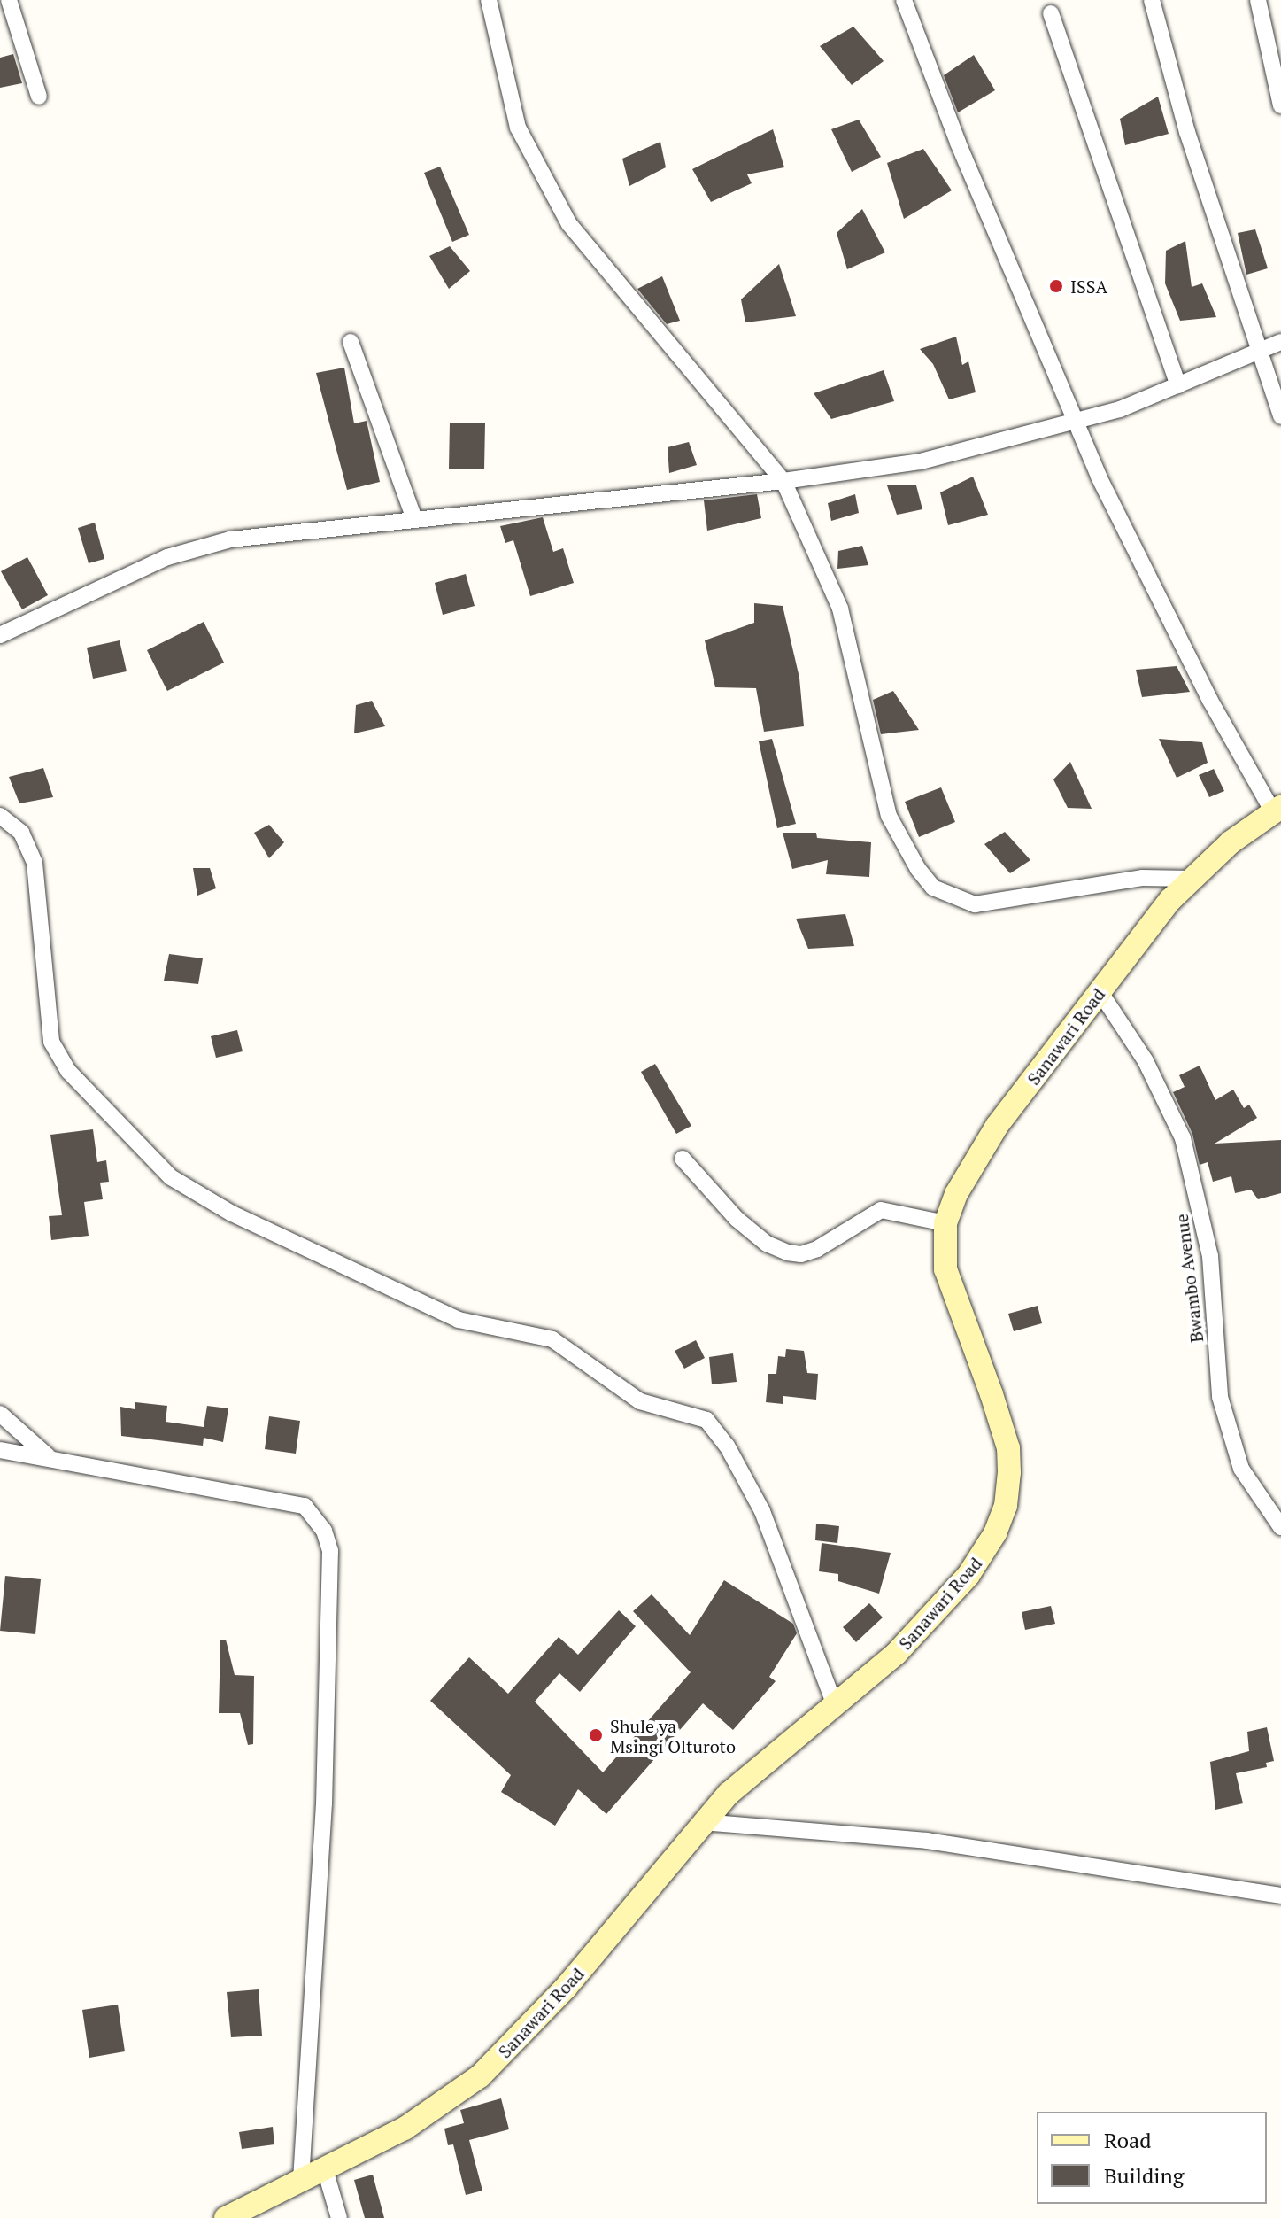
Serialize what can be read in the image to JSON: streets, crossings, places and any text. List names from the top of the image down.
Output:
{
  "streets": {
    "street": ["Sanawari Road", "Bwambo Avenue"]
  },
  "crossings": [
    ["Sanawari Road", "Bwambo Avenue"]
  ],
  "places": ["ISSA", "Shule ya Msingi Olturoto"],
  "legend": ["Road", "Building"]
}
